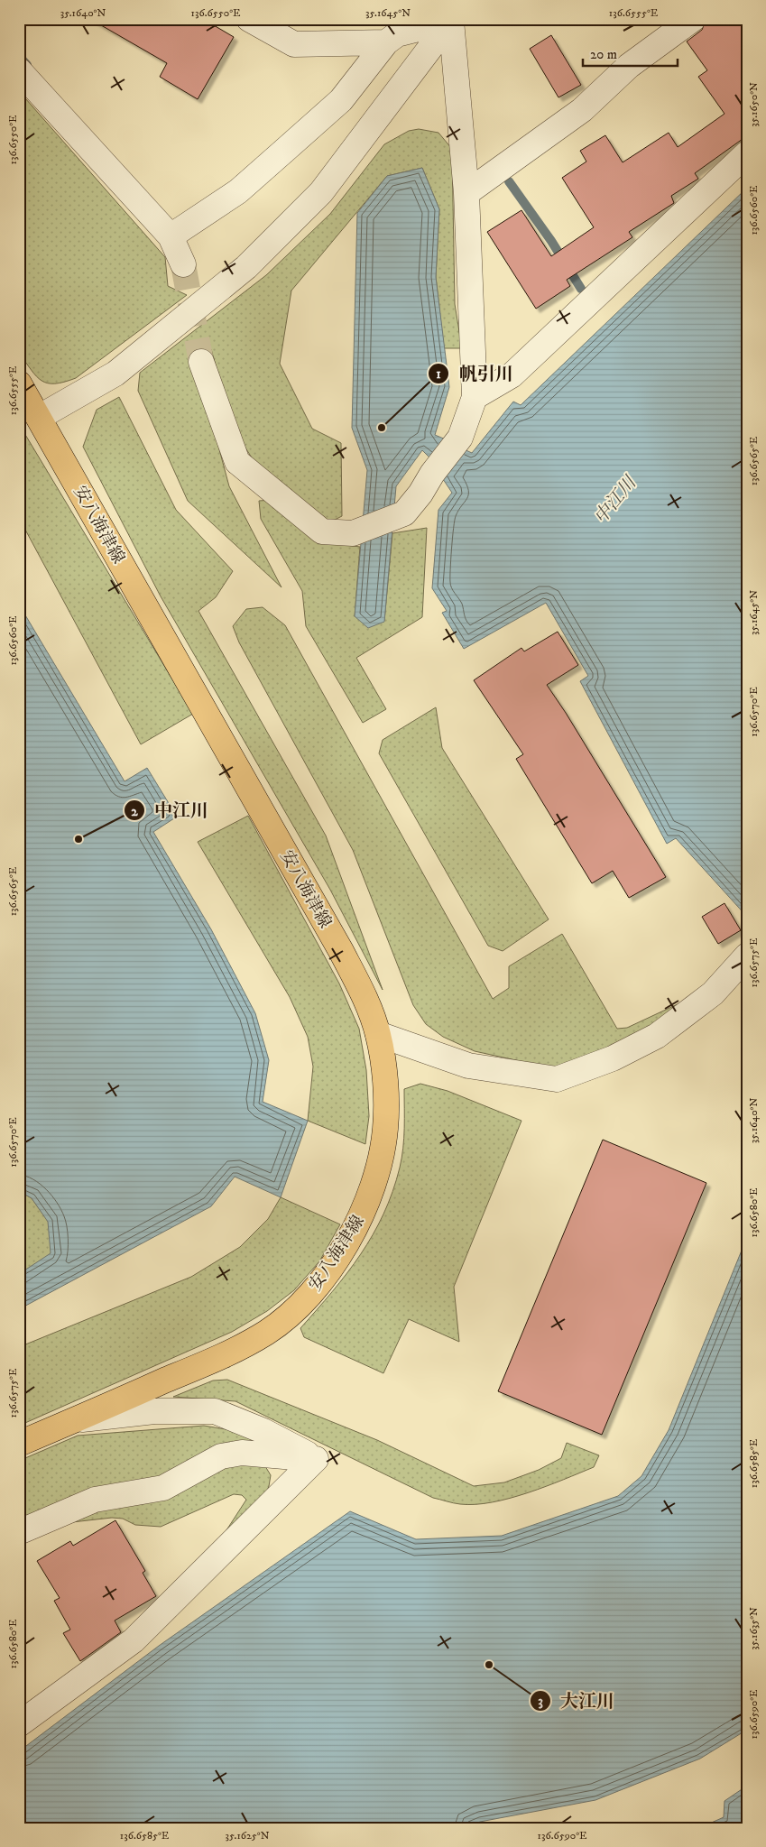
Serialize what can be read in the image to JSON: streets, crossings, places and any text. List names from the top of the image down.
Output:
{
  "streets": {
    "main road": ["安八海津線"]
  },
  "water": ["中江川"],
  "places": ["帆引川", "中江川", "大江川"],
  "scale_bar": "20 m",
  "coordinates": [
    "35.1640°N",
    "136.6550°E",
    "35.1645°N",
    "136.6555°E",
    "35.1650°N",
    "136.6560°E",
    "136.6565°E",
    "136.6570°E",
    "136.6575°E",
    "136.6580°E",
    "136.6585°E",
    "35.1635°N",
    "136.6590°E",
    "35.1625°N"
  ]
}
